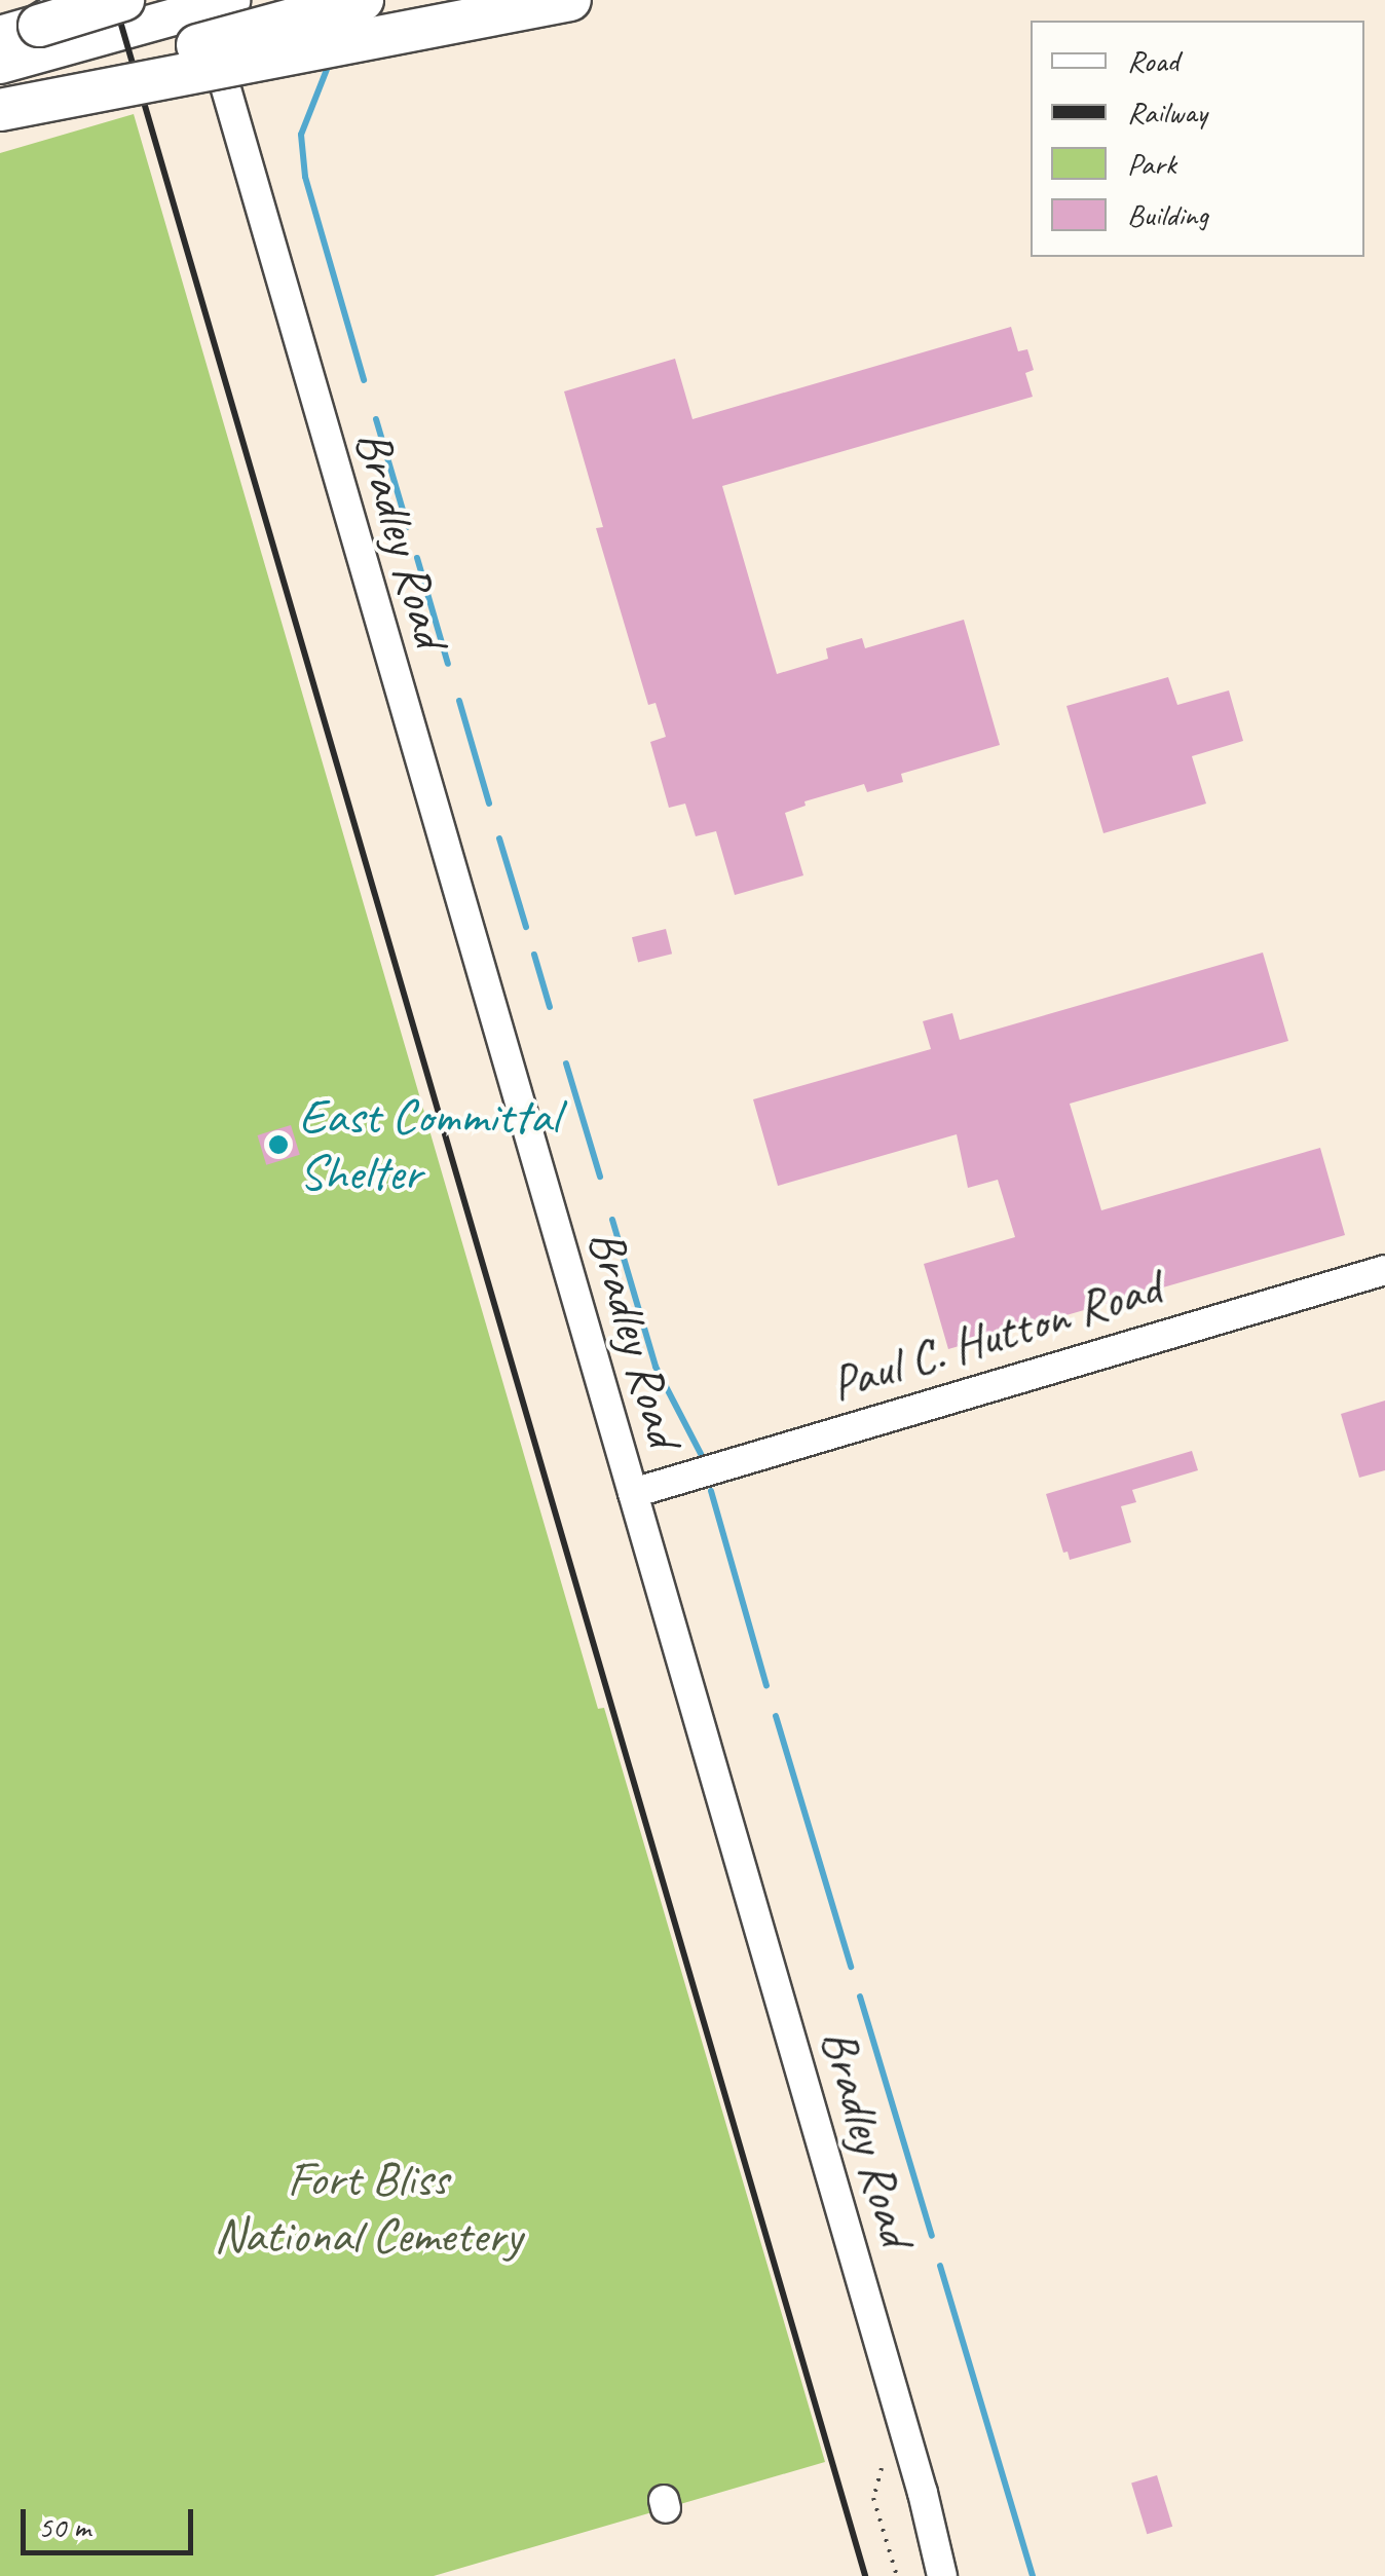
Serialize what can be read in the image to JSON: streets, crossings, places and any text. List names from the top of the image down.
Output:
{
  "streets": {
    "street": ["Bradley Road", "Paul C. Hutton Road"]
  },
  "crossings": [
    ["Bradley Road", "Paul C. Hutton Road"]
  ],
  "parks": ["Fort Bliss National Cemetery"],
  "places": ["East Committal Shelter"],
  "legend": [
    "Road",
    "Railway",
    "Park",
    "Building"
  ],
  "scale_bar": "50 m"
}
